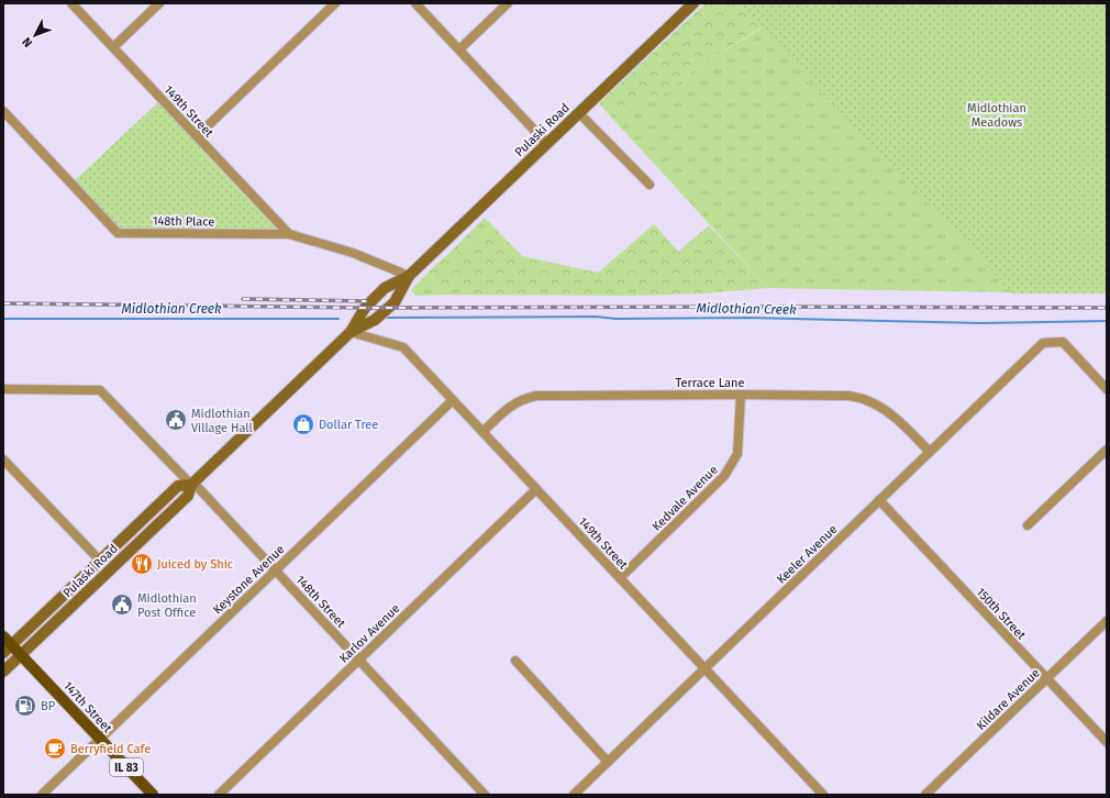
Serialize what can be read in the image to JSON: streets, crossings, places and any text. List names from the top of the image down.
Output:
{
  "streets": {
    "main road": ["Pulaski Road", "147th Street", "IL 83"],
    "street": [
      "149th Street",
      "148th Place",
      "Terrace Lane",
      "Kedvale Avenue",
      "Keeler Avenue",
      "Keystone Avenue",
      "148th Street",
      "150th Street",
      "Karlov Avenue",
      "Kildare Avenue"
    ]
  },
  "crossings": [
    ["149th Street", "Pulaski Road"],
    ["149th Street", "148th Place"],
    ["149th Street", "Terrace Lane"],
    ["149th Street", "Kedvale Avenue"],
    ["149th Street", "Keeler Avenue"],
    ["149th Street", "Keystone Avenue"],
    ["149th Street", "Karlov Avenue"],
    ["Pulaski Road", "148th Place"],
    ["Pulaski Road", "148th Street"],
    ["Pulaski Road", "147th Street"],
    ["Terrace Lane", "Kedvale Avenue"],
    ["Terrace Lane", "Keeler Avenue"],
    ["Keeler Avenue", "150th Street"],
    ["Keystone Avenue", "148th Street"],
    ["Keystone Avenue", "147th Street"],
    ["148th Street", "Karlov Avenue"],
    ["150th Street", "Kildare Avenue"]
  ],
  "water": ["Midlothian Creek"],
  "parks": ["Midlothian Meadows"],
  "places": {
    "public building": ["Midlothian Village Hall", "Midlothian Post Office"],
    "shop": ["Dollar Tree"],
    "restaurant": ["Juiced by Shic"],
    "fuel station": ["BP"],
    "cafe": ["Berryfield Cafe"]
  },
  "north": "bottom left"
}
